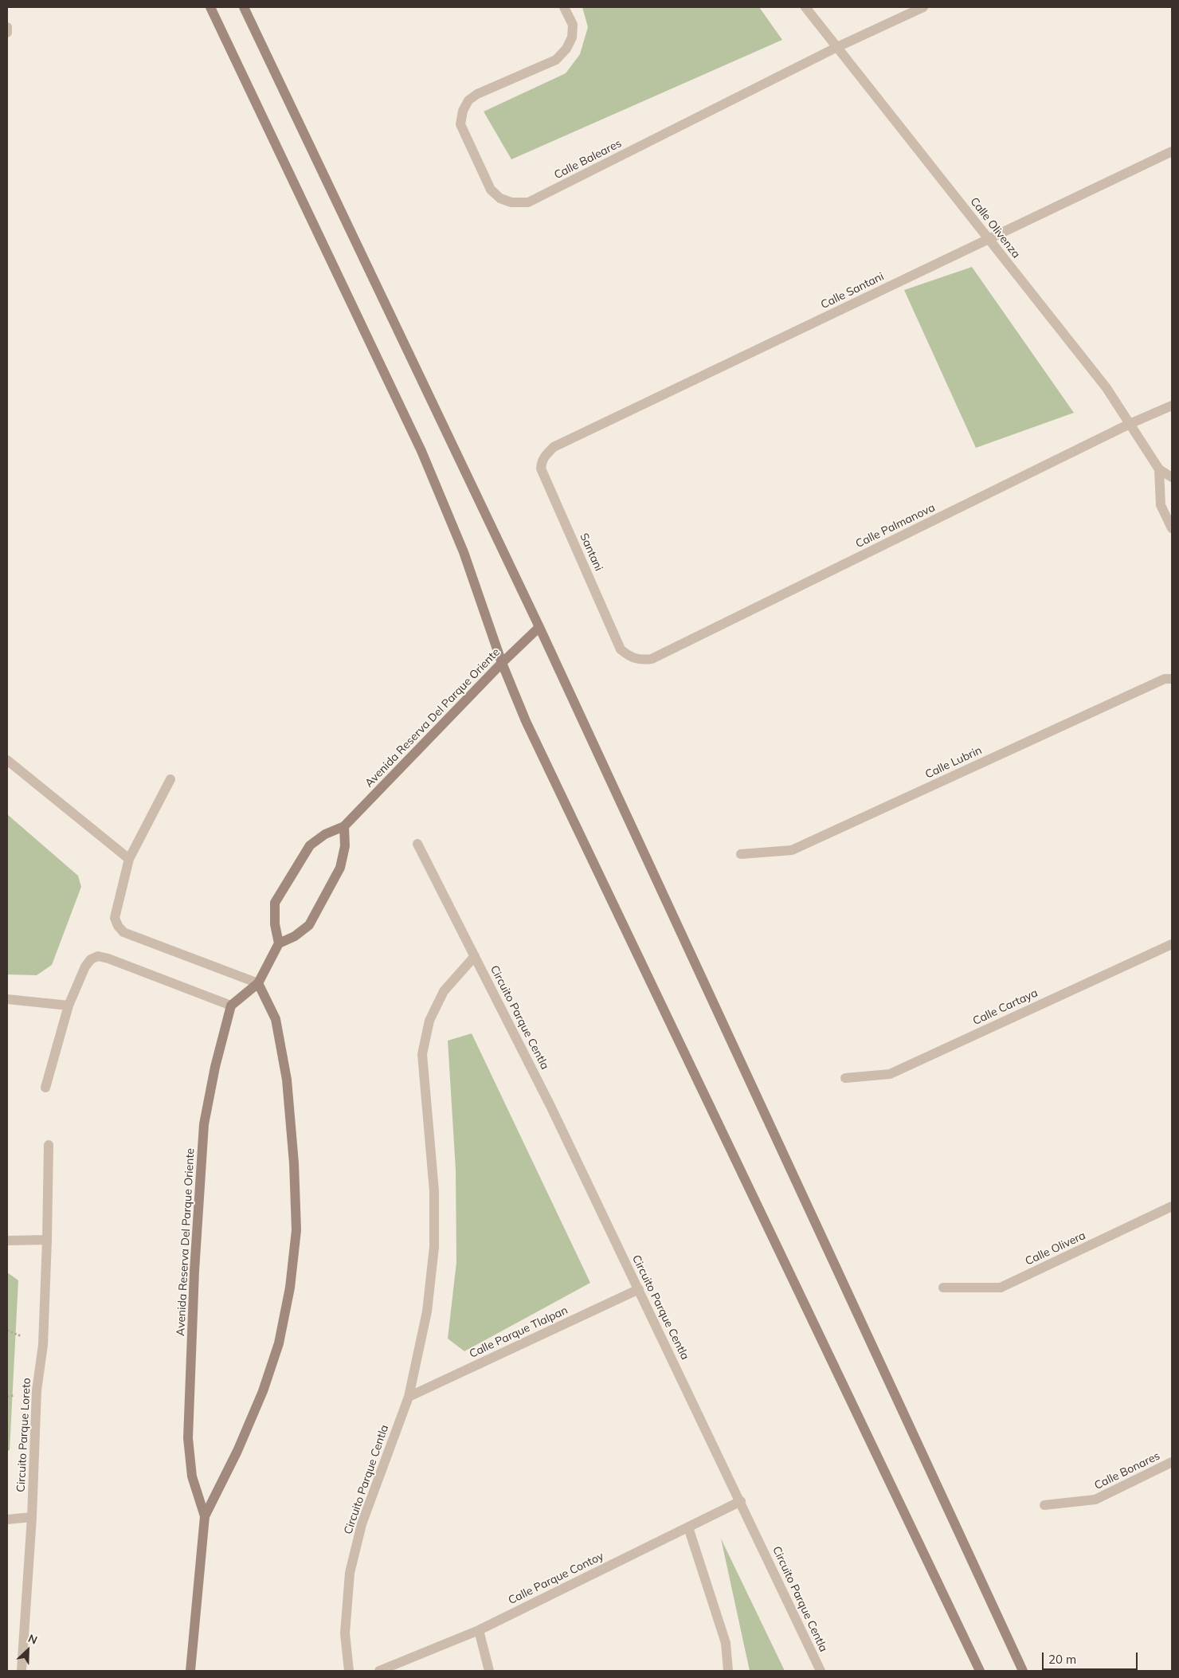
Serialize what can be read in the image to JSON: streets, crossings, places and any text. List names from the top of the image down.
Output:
{
  "streets": {
    "street": [
      "Calle Baleares",
      "Calle Olivenza",
      "Calle Santani",
      "Calle Palmanova",
      "Santani",
      "Avenida Reserva Del Parque Oriente",
      "Calle Lubrin",
      "Calle Cartaya",
      "Circuito Parque Centla",
      "Calle Olivera",
      "Calle Parque Tlalpan",
      "Circuito Parque Loreto",
      "Calle Bonares",
      "Calle Parque Contoy"
    ]
  },
  "crossings": [
    ["Calle Baleares", "Calle Olivenza"],
    ["Calle Olivenza", "Calle Santani"],
    ["Calle Olivenza", "Calle Palmanova"],
    ["Calle Santani", "Santani"],
    ["Calle Palmanova", "Santani"],
    ["Circuito Parque Centla", "Calle Parque Tlalpan"],
    ["Circuito Parque Centla", "Calle Parque Contoy"]
  ],
  "scale_bar": "20 m",
  "north": "top right"
}
